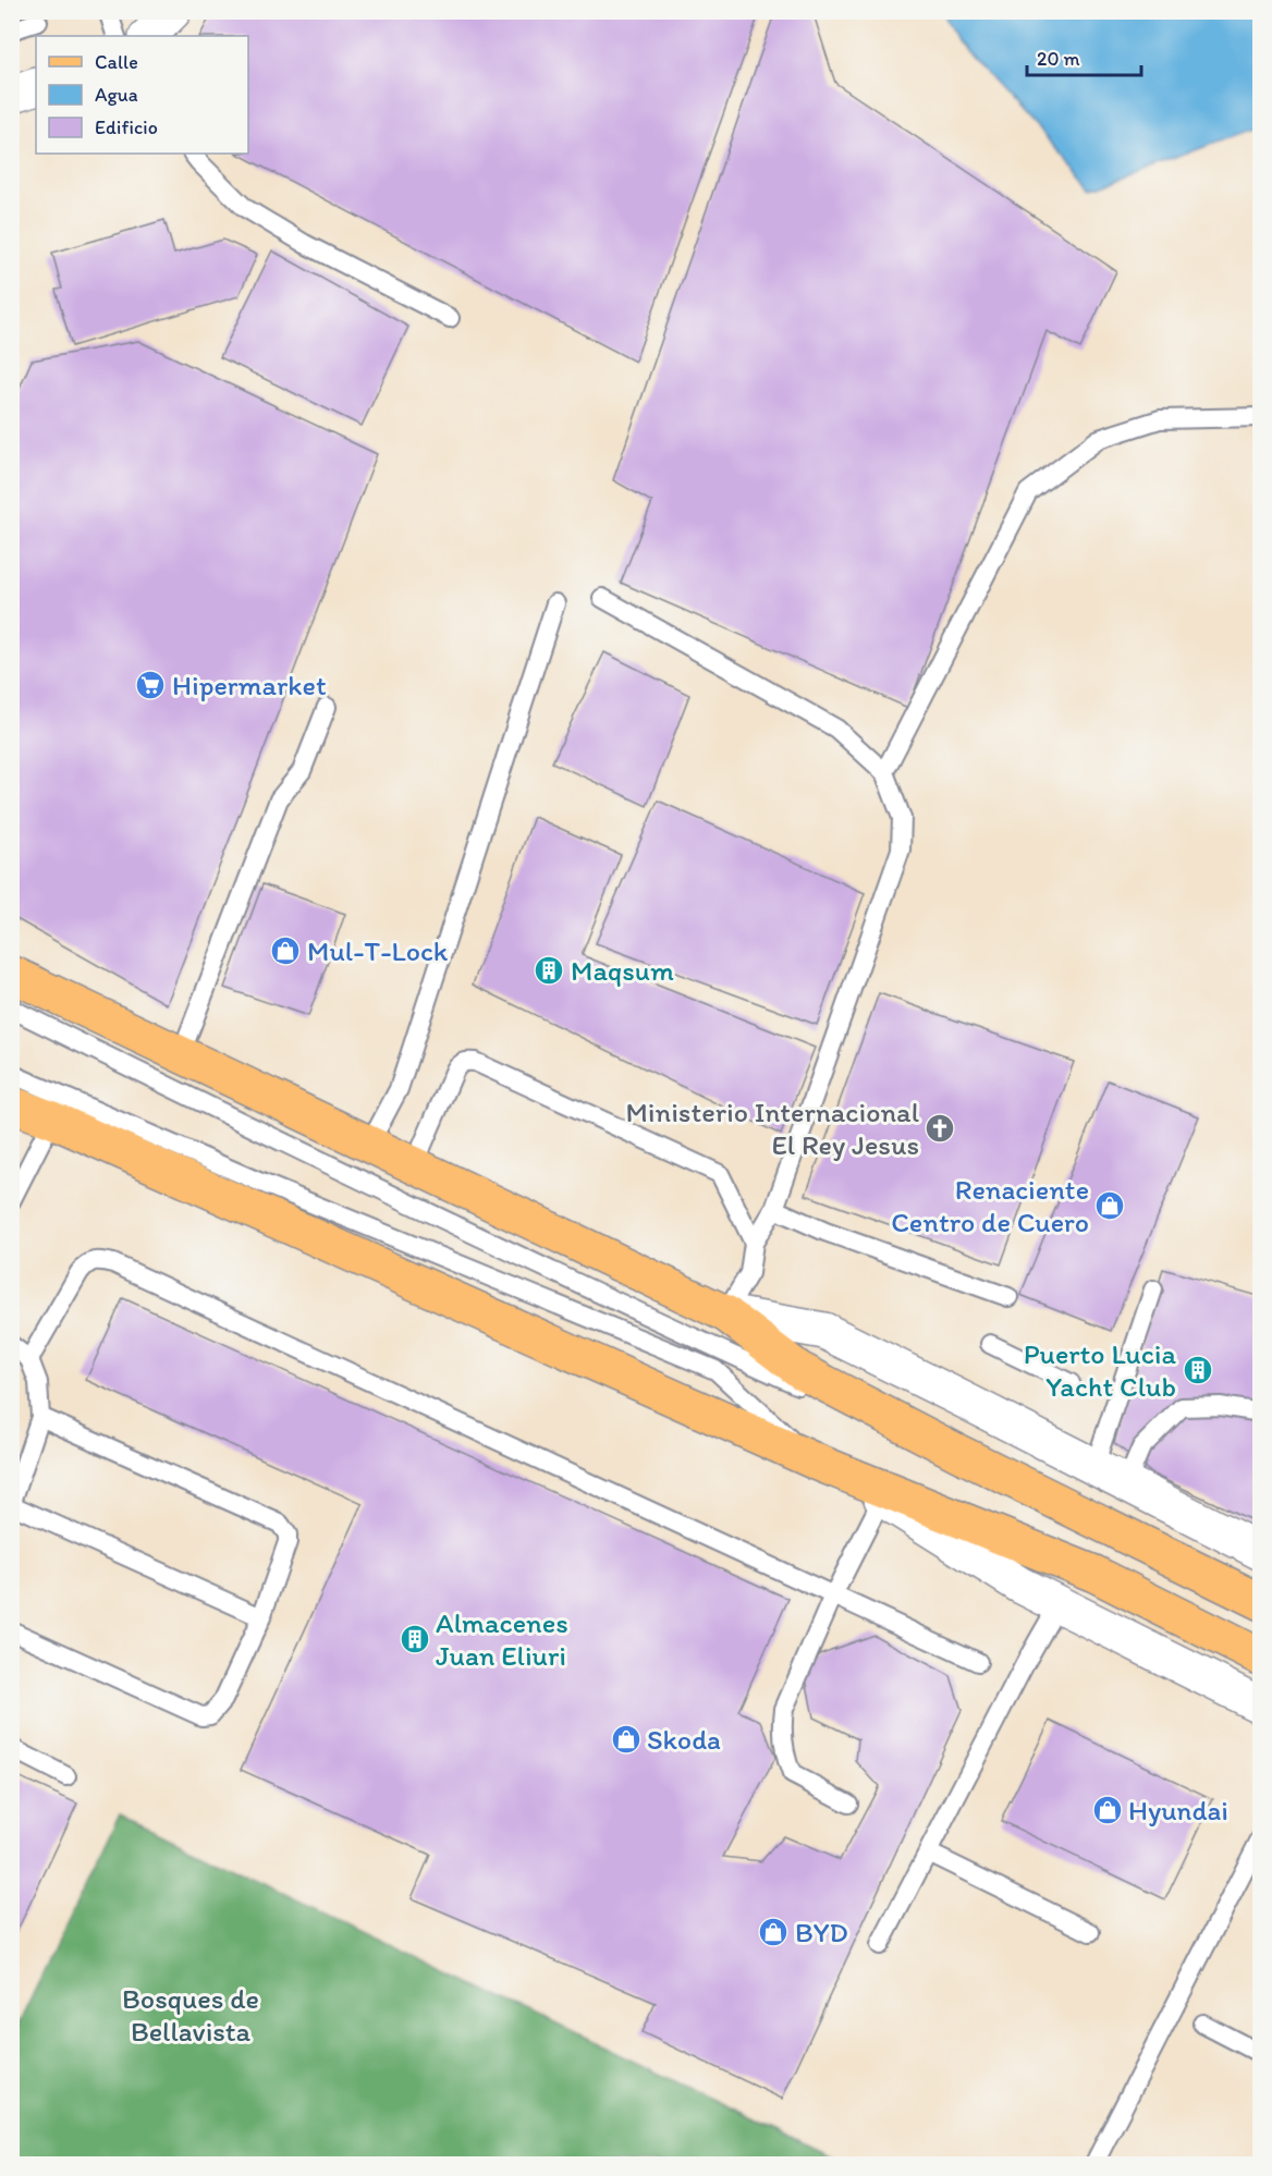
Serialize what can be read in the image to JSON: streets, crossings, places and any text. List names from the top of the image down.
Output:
{
  "parks": ["Bosques de Bellavista"],
  "places": {
    "supermarket": ["Hipermarket"],
    "shop": [
      "Mul-T-Lock",
      "Renaciente Centro de Cuero",
      "Skoda",
      "Hyundai",
      "BYD"
    ],
    "building": ["Maqsum", "Puerto Lucia Yacht Club", "Almacenes Juan Eliuri"],
    "church": ["Ministerio Internacional El Rey Jesus"]
  },
  "legend": ["Calle", "Agua", "Edificio"],
  "scale_bar": "20 m"
}
